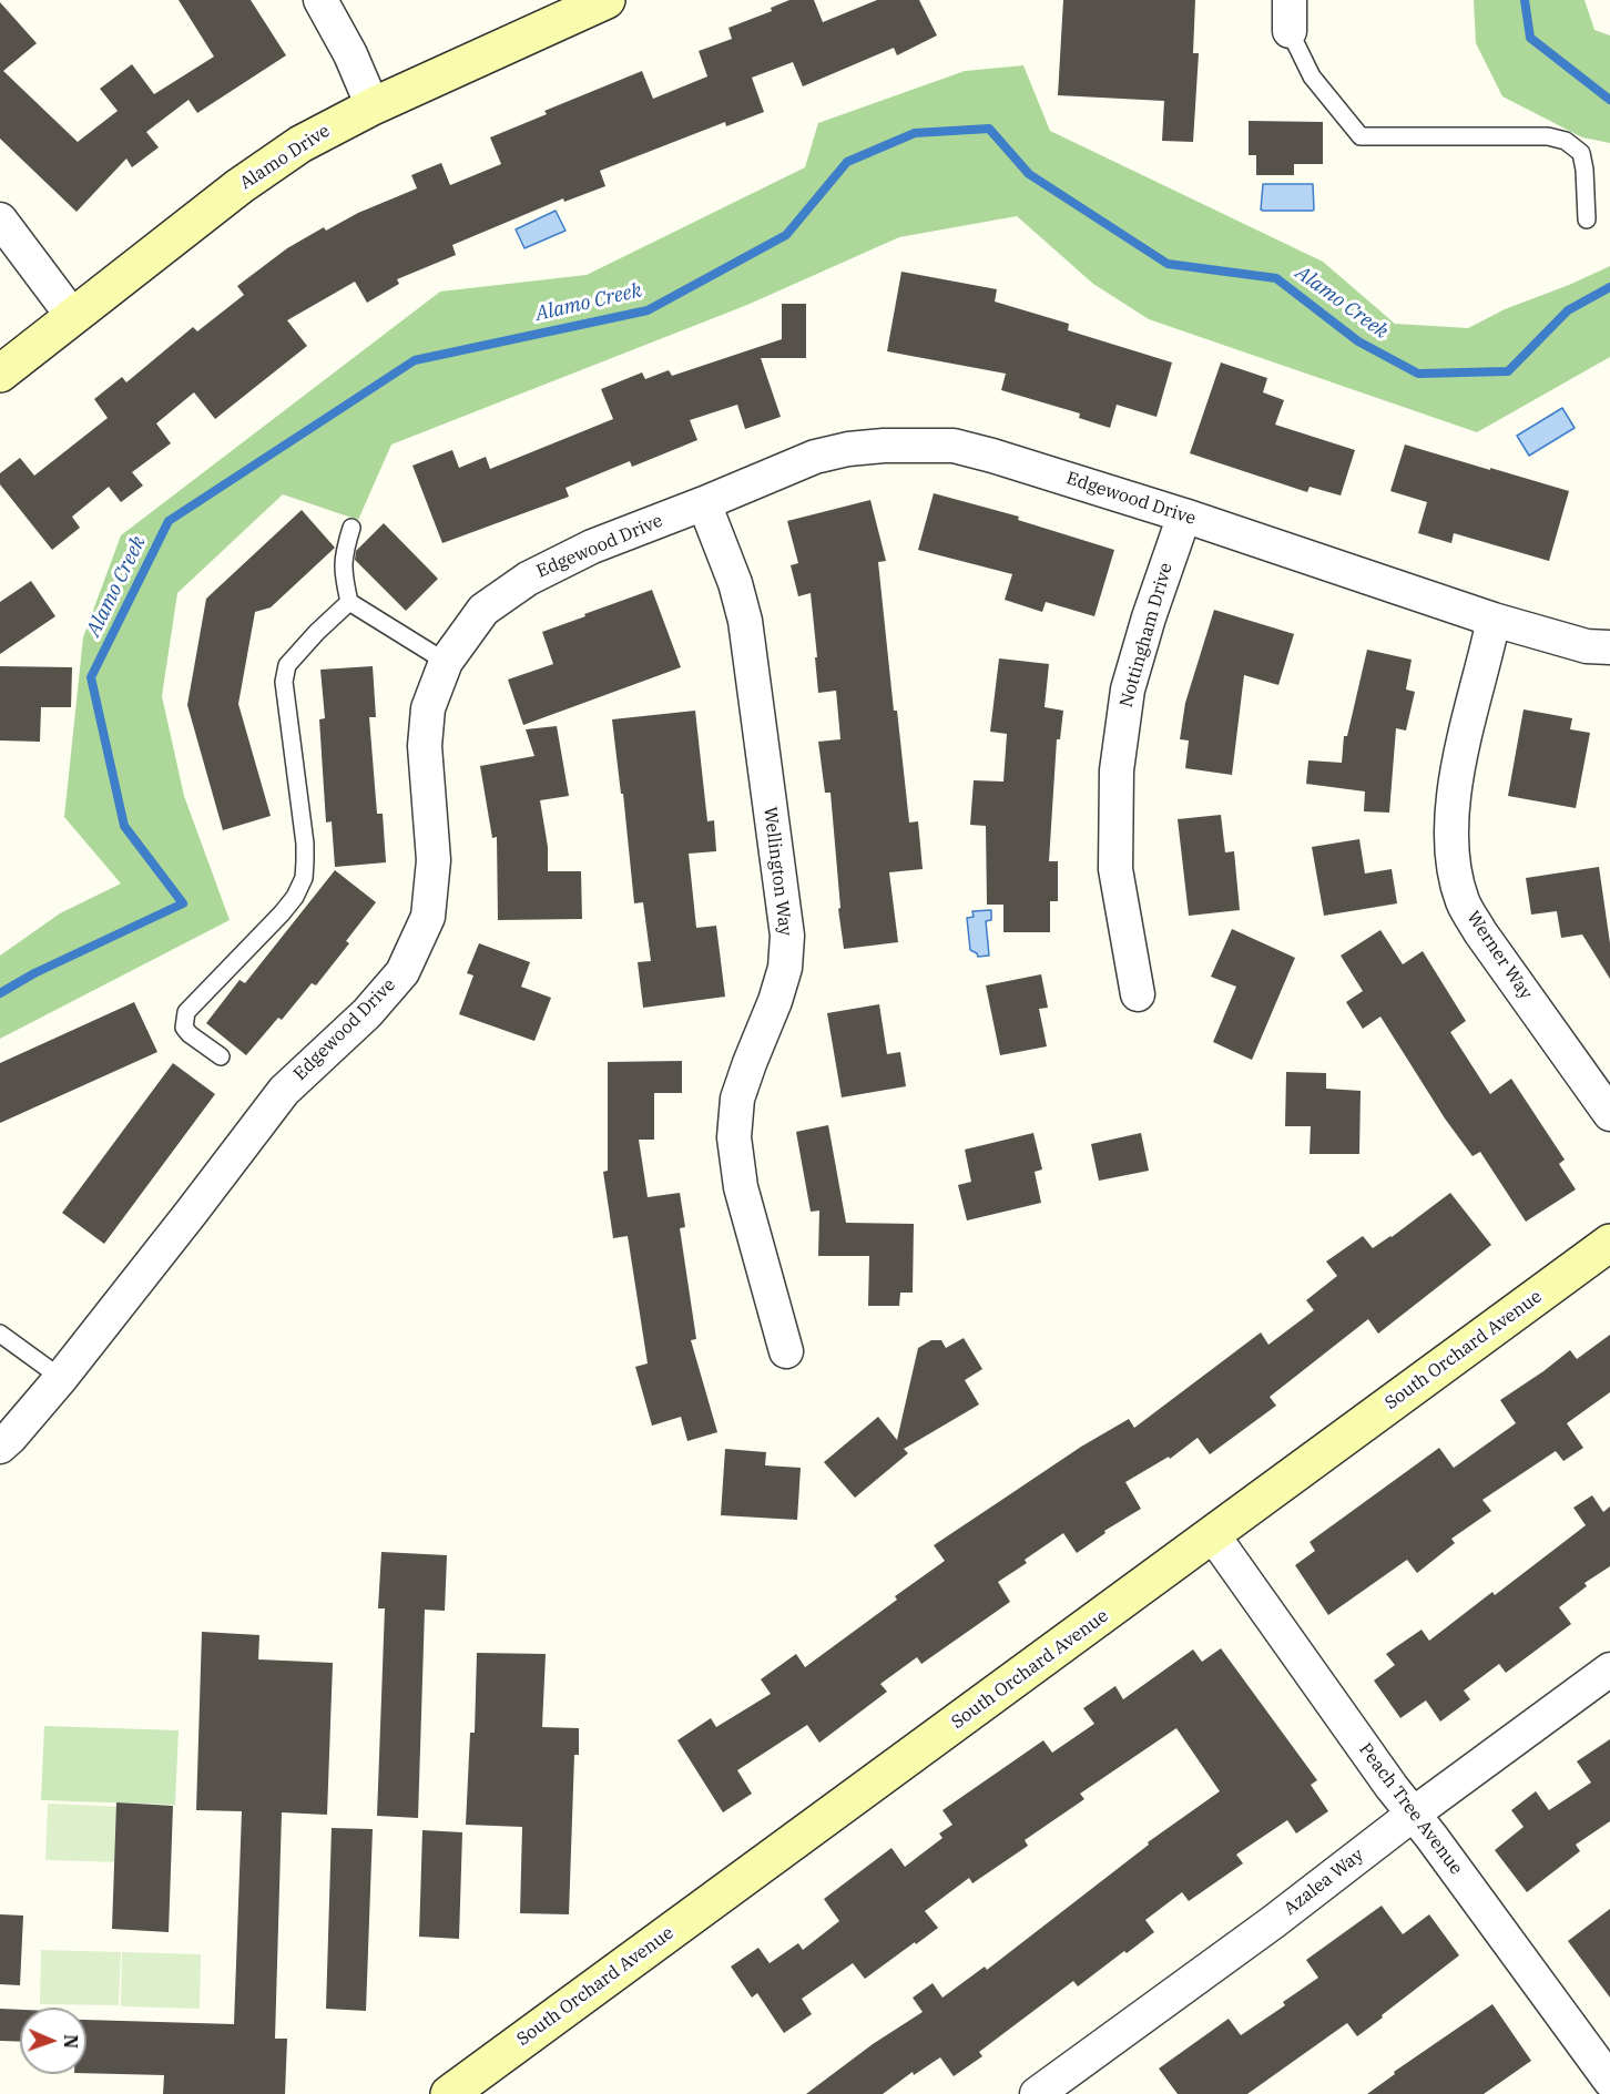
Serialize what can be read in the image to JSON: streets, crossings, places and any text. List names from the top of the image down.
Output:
{
  "streets": {
    "street": [
      "Alamo Drive",
      "Edgewood Drive",
      "Nottingham Drive",
      "Wellington Way",
      "Werner Way",
      "South Orchard Avenue",
      "Peach Tree Avenue",
      "Azalea Way"
    ]
  },
  "crossings": [
    ["Edgewood Drive", "Nottingham Drive"],
    ["Edgewood Drive", "Wellington Way"],
    ["Edgewood Drive", "Werner Way"],
    ["South Orchard Avenue", "Peach Tree Avenue"],
    ["Peach Tree Avenue", "Azalea Way"]
  ],
  "water": ["Alamo Creek"],
  "north": "right"
}
